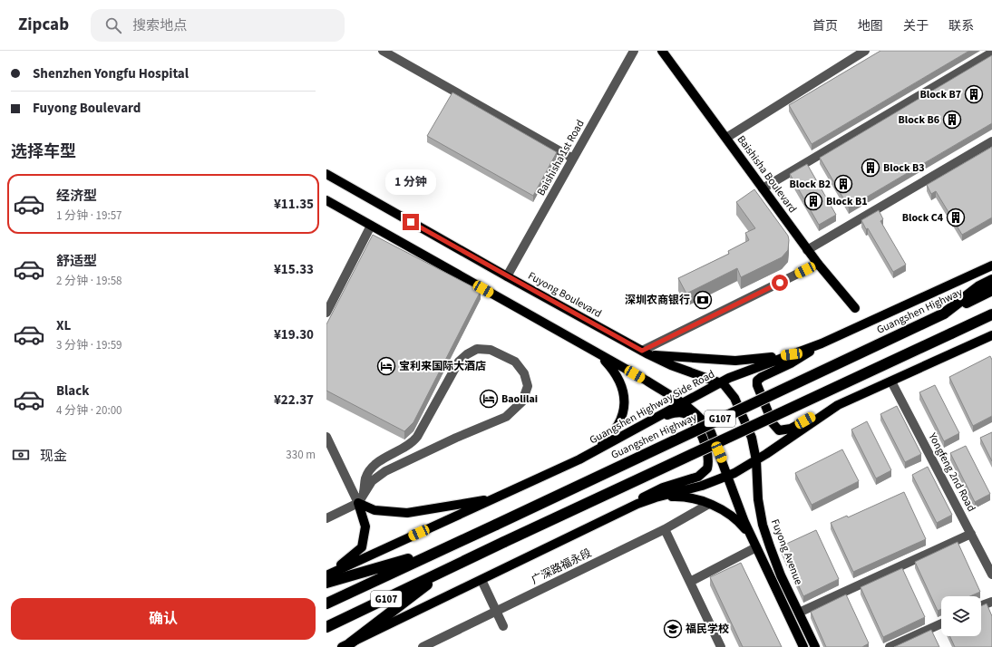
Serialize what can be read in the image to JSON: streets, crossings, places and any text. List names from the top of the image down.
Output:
{
  "streets": {
    "highway": ["Guangshen Highway", "G107"],
    "main road": [
      "Baishisha Boulevard",
      "Fuyong Boulevard",
      "Guangshen Highway Side Road",
      "Fuyong Avenue"
    ],
    "street": ["Baishisha 1st Road", "Yongfeng 2nd Road", "广深路福永段"]
  },
  "crossings": [
    ["Baishisha 1st Road", "Fuyong Boulevard"],
    ["Fuyong Boulevard", "Guangshen Highway Side Road"],
    ["Fuyong Boulevard", "Fuyong Avenue"]
  ],
  "places": {
    "building": [
      "Block B7",
      "Block B6",
      "Block B3",
      "Block B2",
      "Block B1",
      "Block C4"
    ],
    "bank": ["深圳农商银行"],
    "hotel": ["宝利来国际大酒店", "Baolilai"],
    "school or university": ["福民学校"]
  },
  "page": {
    "header": "Zipcab",
    "search": "搜索地点",
    "nav": [
      "首页",
      "地图",
      "关于",
      "联系"
    ],
    "banner": ["Shenzhen Yongfu Hospital", "Fuyong Boulevard"],
    "heading": "选择车型",
    "bubble": "1 分钟",
    "list": [
      {
        "name": "经济型",
        "note": "1 分钟 · 19:57",
        "value": "¥11.35"
      },
      {
        "name": "舒适型",
        "note": "2 分钟 · 19:58",
        "value": "¥15.33"
      },
      {
        "name": "XL",
        "note": "3 分钟 · 19:59",
        "value": "¥19.30"
      },
      {
        "name": "Black",
        "note": "4 分钟 · 20:00",
        "value": "¥22.37"
      }
    ],
    "pay": ["现金", "330 m"],
    "buttons": "确认"
  }
}
